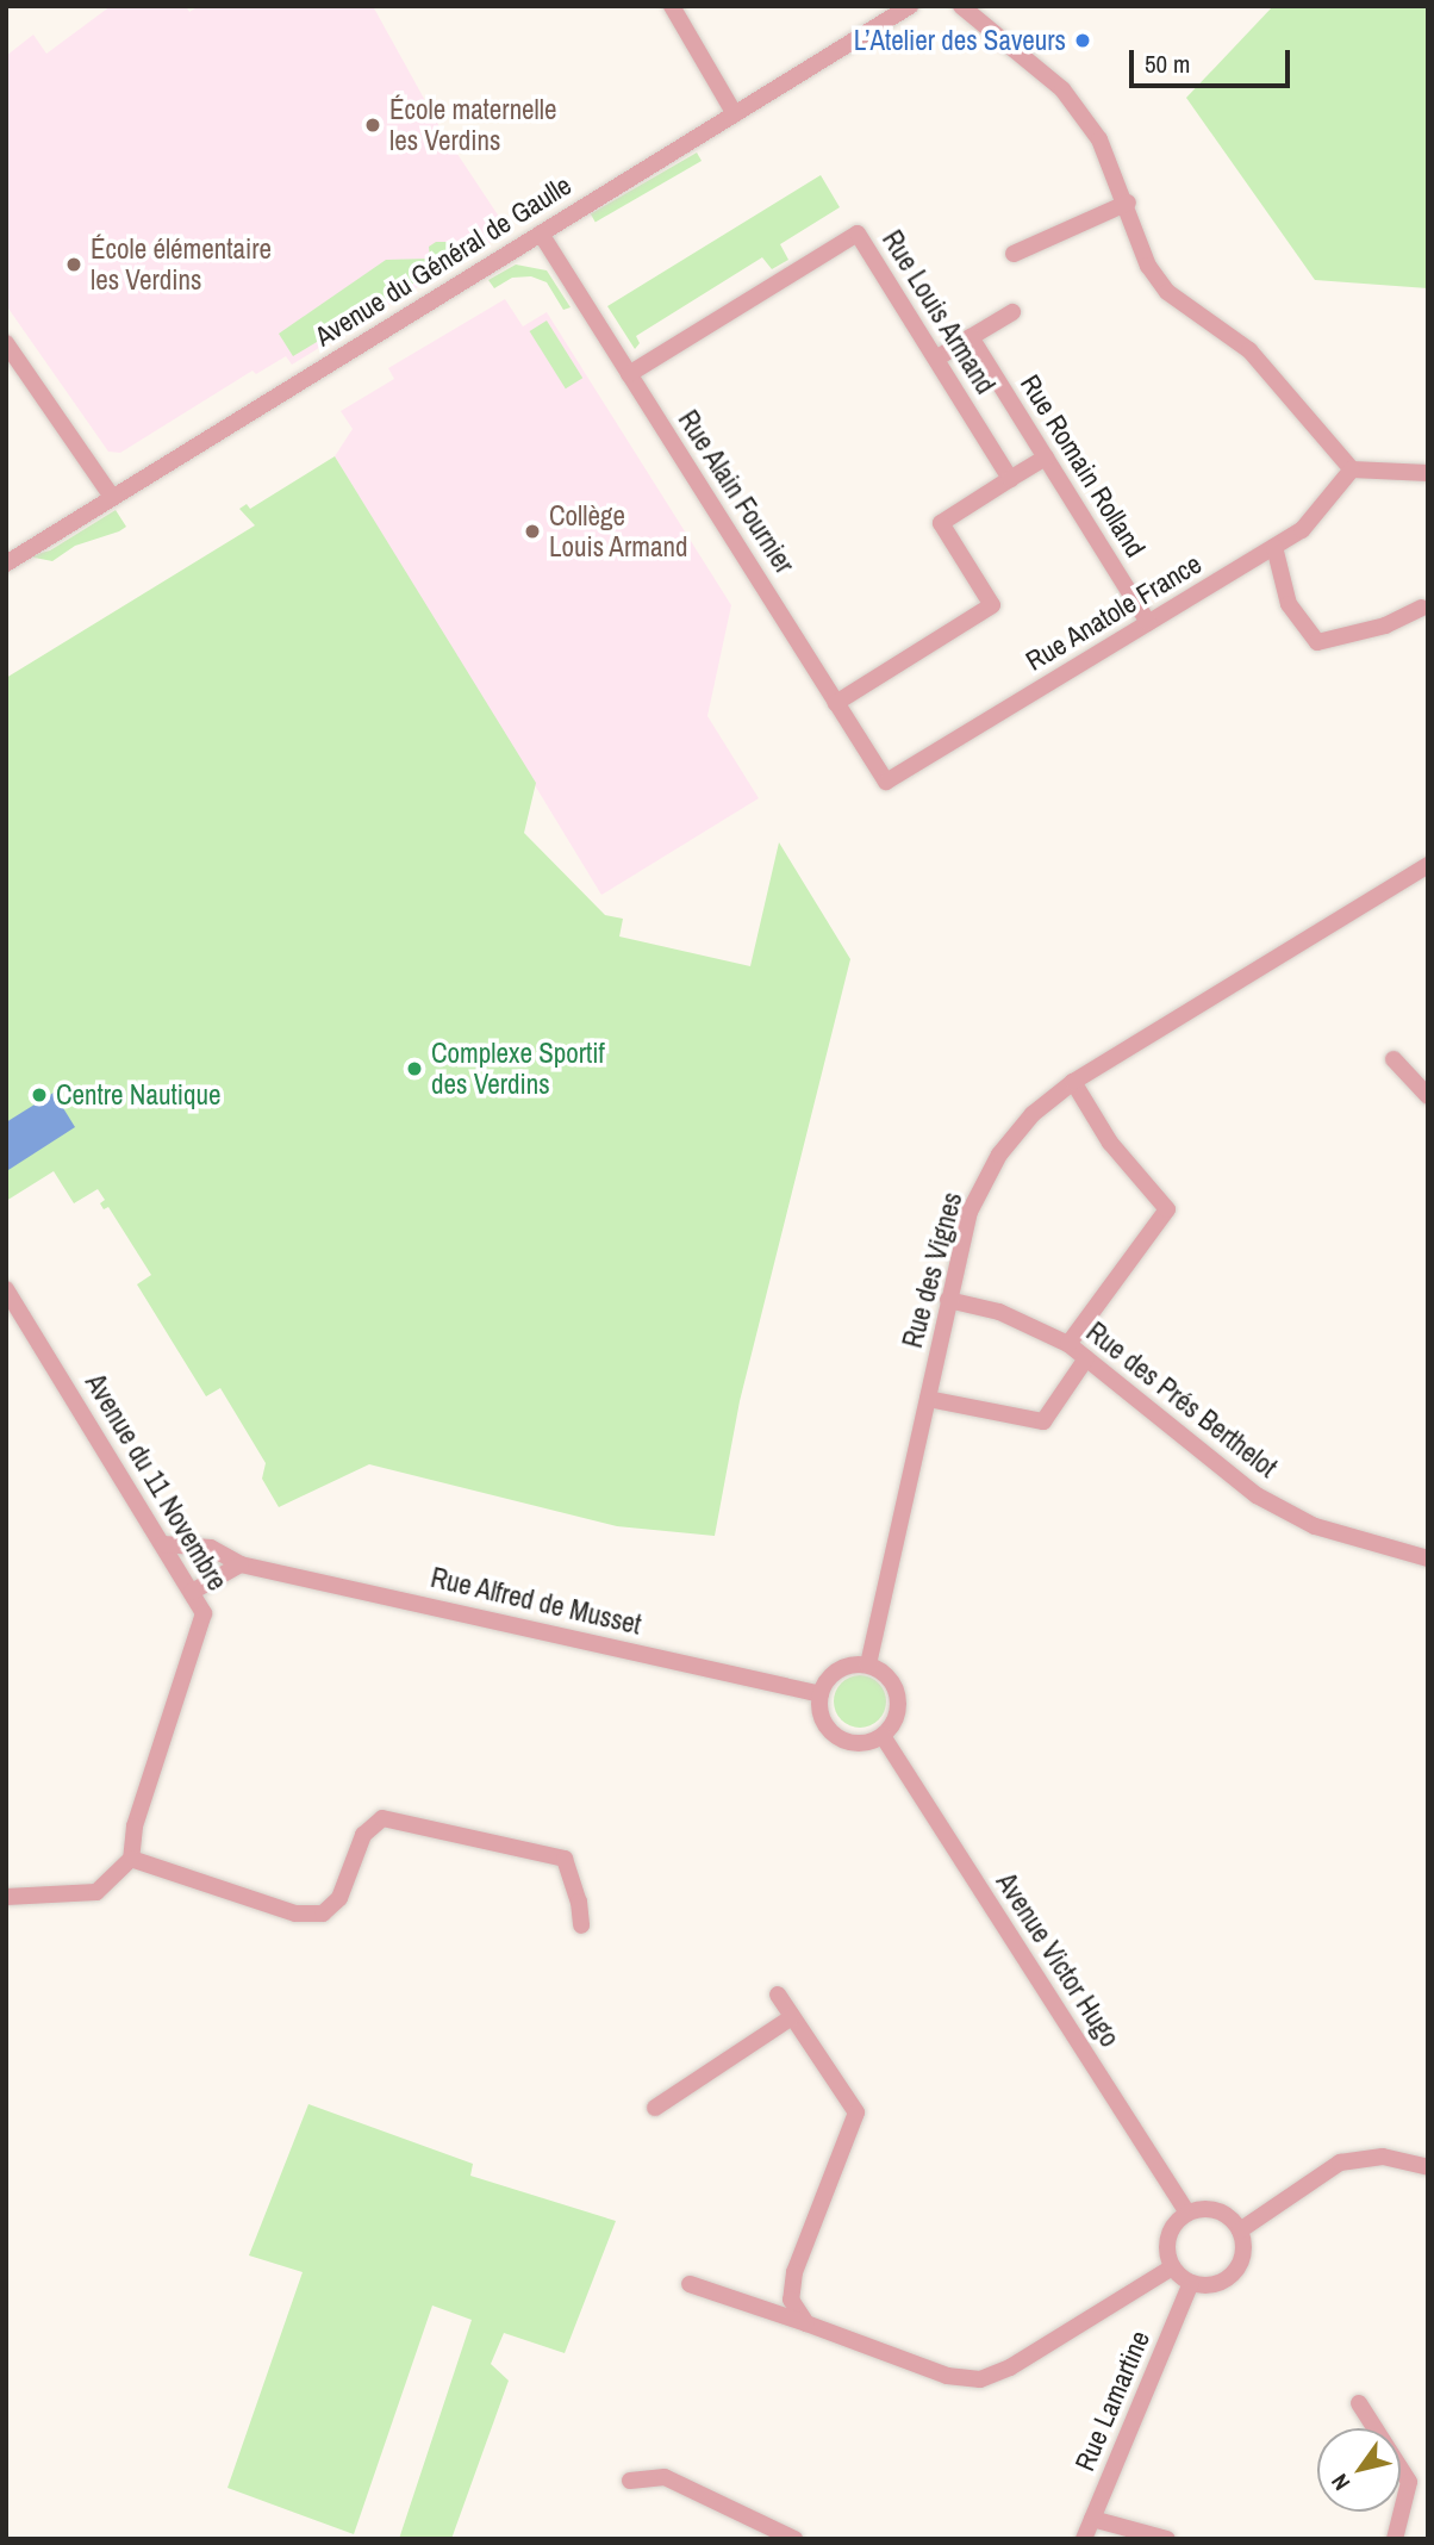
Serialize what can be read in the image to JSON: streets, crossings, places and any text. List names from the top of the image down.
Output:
{
  "streets": {
    "street": [
      "Avenue du Général de Gaulle",
      "Rue Louis Armand",
      "Rue Romain Rolland",
      "Rue Alain Fournier",
      "Rue Anatole France",
      "Rue des Vignes",
      "Rue des Prés Berthelot",
      "Avenue du 11 Novembre",
      "Rue Alfred de Musset",
      "Avenue Victor Hugo",
      "Rue Lamartine"
    ]
  },
  "crossings": [
    ["Avenue du Général de Gaulle", "Rue Alain Fournier"],
    ["Rue Louis Armand", "Rue Alain Fournier"],
    ["Rue Romain Rolland", "Rue Anatole France"],
    ["Rue Alain Fournier", "Rue Anatole France"],
    ["Rue des Vignes", "Rue des Prés Berthelot"],
    ["Rue des Vignes", "Rue Alfred de Musset"],
    ["Rue des Vignes", "Avenue Victor Hugo"],
    ["Avenue du 11 Novembre", "Rue Alfred de Musset"],
    ["Rue Alfred de Musset", "Avenue Victor Hugo"],
    ["Avenue Victor Hugo", "Rue Lamartine"]
  ],
  "places": [
    "L’Atelier des Saveurs",
    "École maternelle les Verdins",
    "École élémentaire les Verdins",
    "Collège Louis Armand",
    "Complexe Sportif des Verdins",
    "Centre Nautique"
  ],
  "scale_bar": "50 m",
  "north": "bottom left"
}
